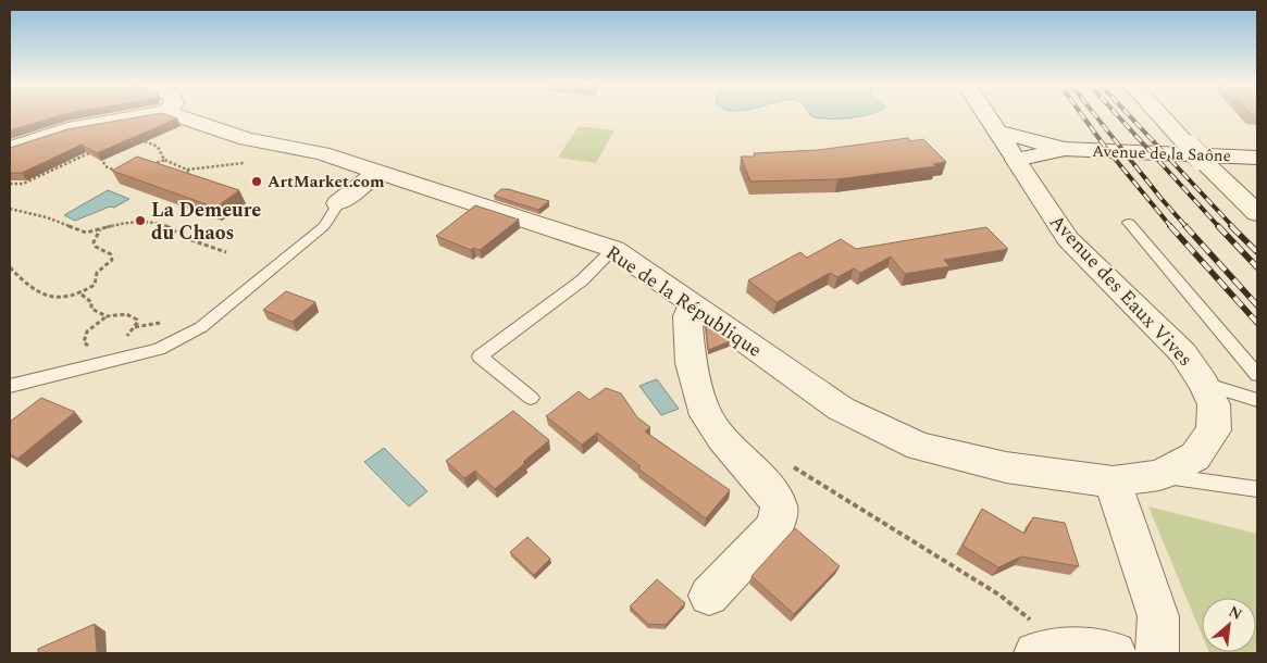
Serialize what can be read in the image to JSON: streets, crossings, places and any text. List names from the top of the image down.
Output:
{
  "streets": {
    "street": ["Avenue de la Saône", "Avenue des Eaux Vives", "Rue de la République"]
  },
  "crossings": [
    ["Avenue de la Saône", "Avenue des Eaux Vives"],
    ["Avenue des Eaux Vives", "Rue de la République"]
  ],
  "places": ["ArtMarket.com", "La Demeure du Chaos"],
  "north": "top right"
}
